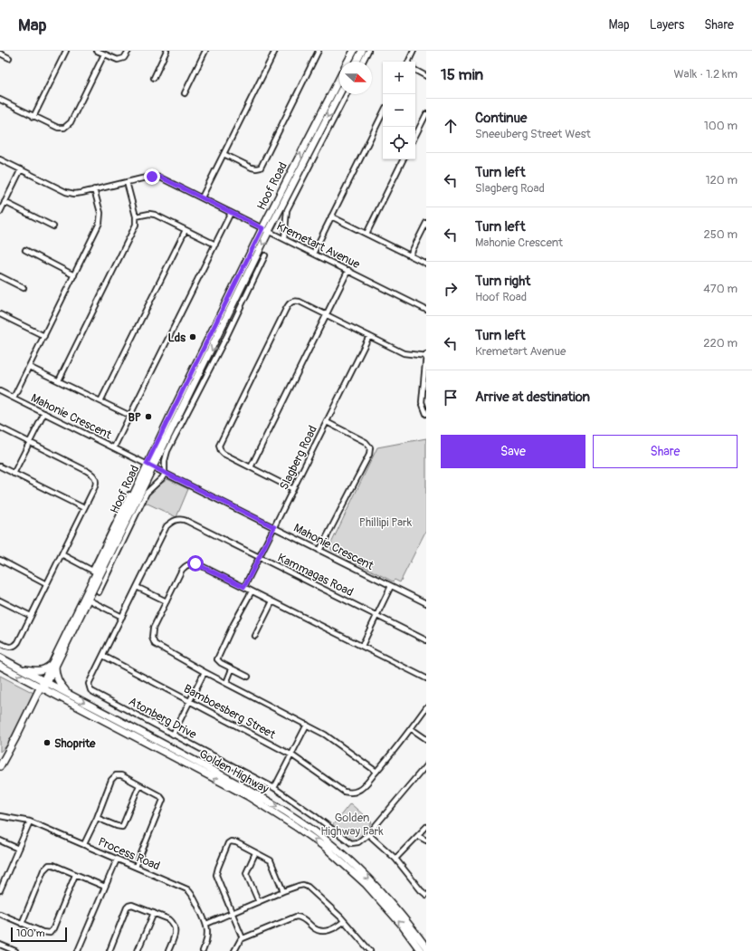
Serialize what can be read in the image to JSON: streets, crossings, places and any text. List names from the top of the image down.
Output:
{
  "streets": {
    "main road": ["Hoof Road", "Golden Highway"],
    "street": [
      "Kremetart Avenue",
      "Mahonie Crescent",
      "Slagberg Road",
      "Kammagas Road",
      "Bamboesberg Street",
      "Atonberg Drive",
      "Process Road"
    ]
  },
  "crossings": [
    ["Hoof Road", "Kremetart Avenue"],
    ["Hoof Road", "Mahonie Crescent"],
    ["Hoof Road", "Golden Highway"],
    ["Mahonie Crescent", "Slagberg Road"],
    ["Slagberg Road", "Kammagas Road"],
    ["Bamboesberg Street", "Atonberg Drive"]
  ],
  "parks": ["Phillipi Park", "Golden Highway Park"],
  "places": ["Lds", "BP", "Shoprite"],
  "scale_bar": "100 m",
  "north": "right",
  "page": {
    "header": "Map",
    "nav": ["Map", "Layers", "Share"],
    "heading": ["15 min", "Walk · 1.2 km"],
    "map_buttons": ["+", "−"],
    "list": [
      ["Continue", "Sneeuberg Street West", "100 m"],
      ["Turn left", "Slagberg Road", "120 m"],
      ["Turn left", "Mahonie Crescent", "250 m"],
      ["Turn right", "Hoof Road", "470 m"],
      ["Turn left", "Kremetart Avenue", "220 m"],
      "Arrive at destination"
    ],
    "buttons": ["Save", "Share"],
    "scale": "100 m"
  }
}
